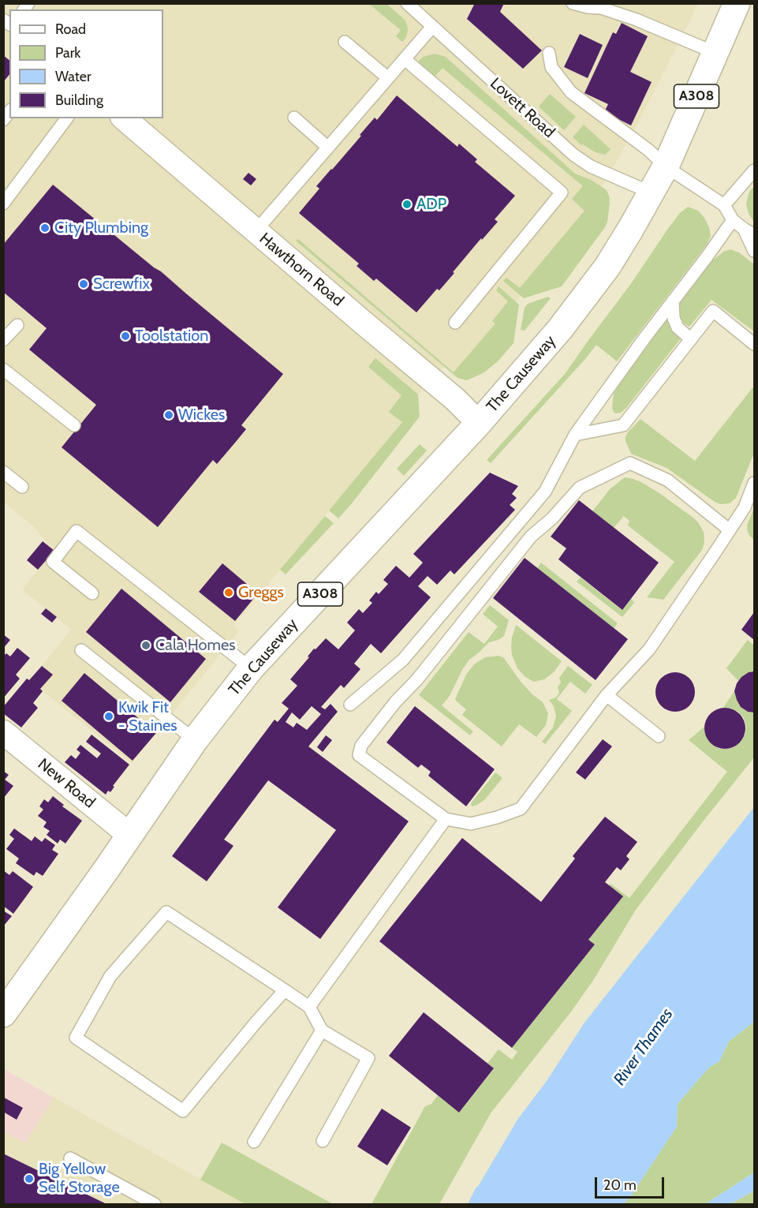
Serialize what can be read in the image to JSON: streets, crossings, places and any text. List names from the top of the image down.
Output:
{
  "streets": {
    "main road": ["A308", "The Causeway"],
    "street": ["Hawthorn Road", "New Road"],
    "lane": ["Lovett Road"]
  },
  "crossings": [
    ["A308", "Lovett Road"],
    ["A308", "The Causeway"],
    ["Lovett Road", "The Causeway"],
    ["Hawthorn Road", "The Causeway"],
    ["The Causeway", "New Road"]
  ],
  "water": ["River Thames"],
  "places": [
    "ADP",
    "City Plumbing",
    "Screwfix",
    "Toolstation",
    "Wickes",
    "Greggs",
    "Cala Homes",
    "Kwik Fit - Staines",
    "Big Yellow Self Storage"
  ],
  "legend": [
    "Road",
    "Park",
    "Water",
    "Building"
  ],
  "scale_bar": "20 m"
}
